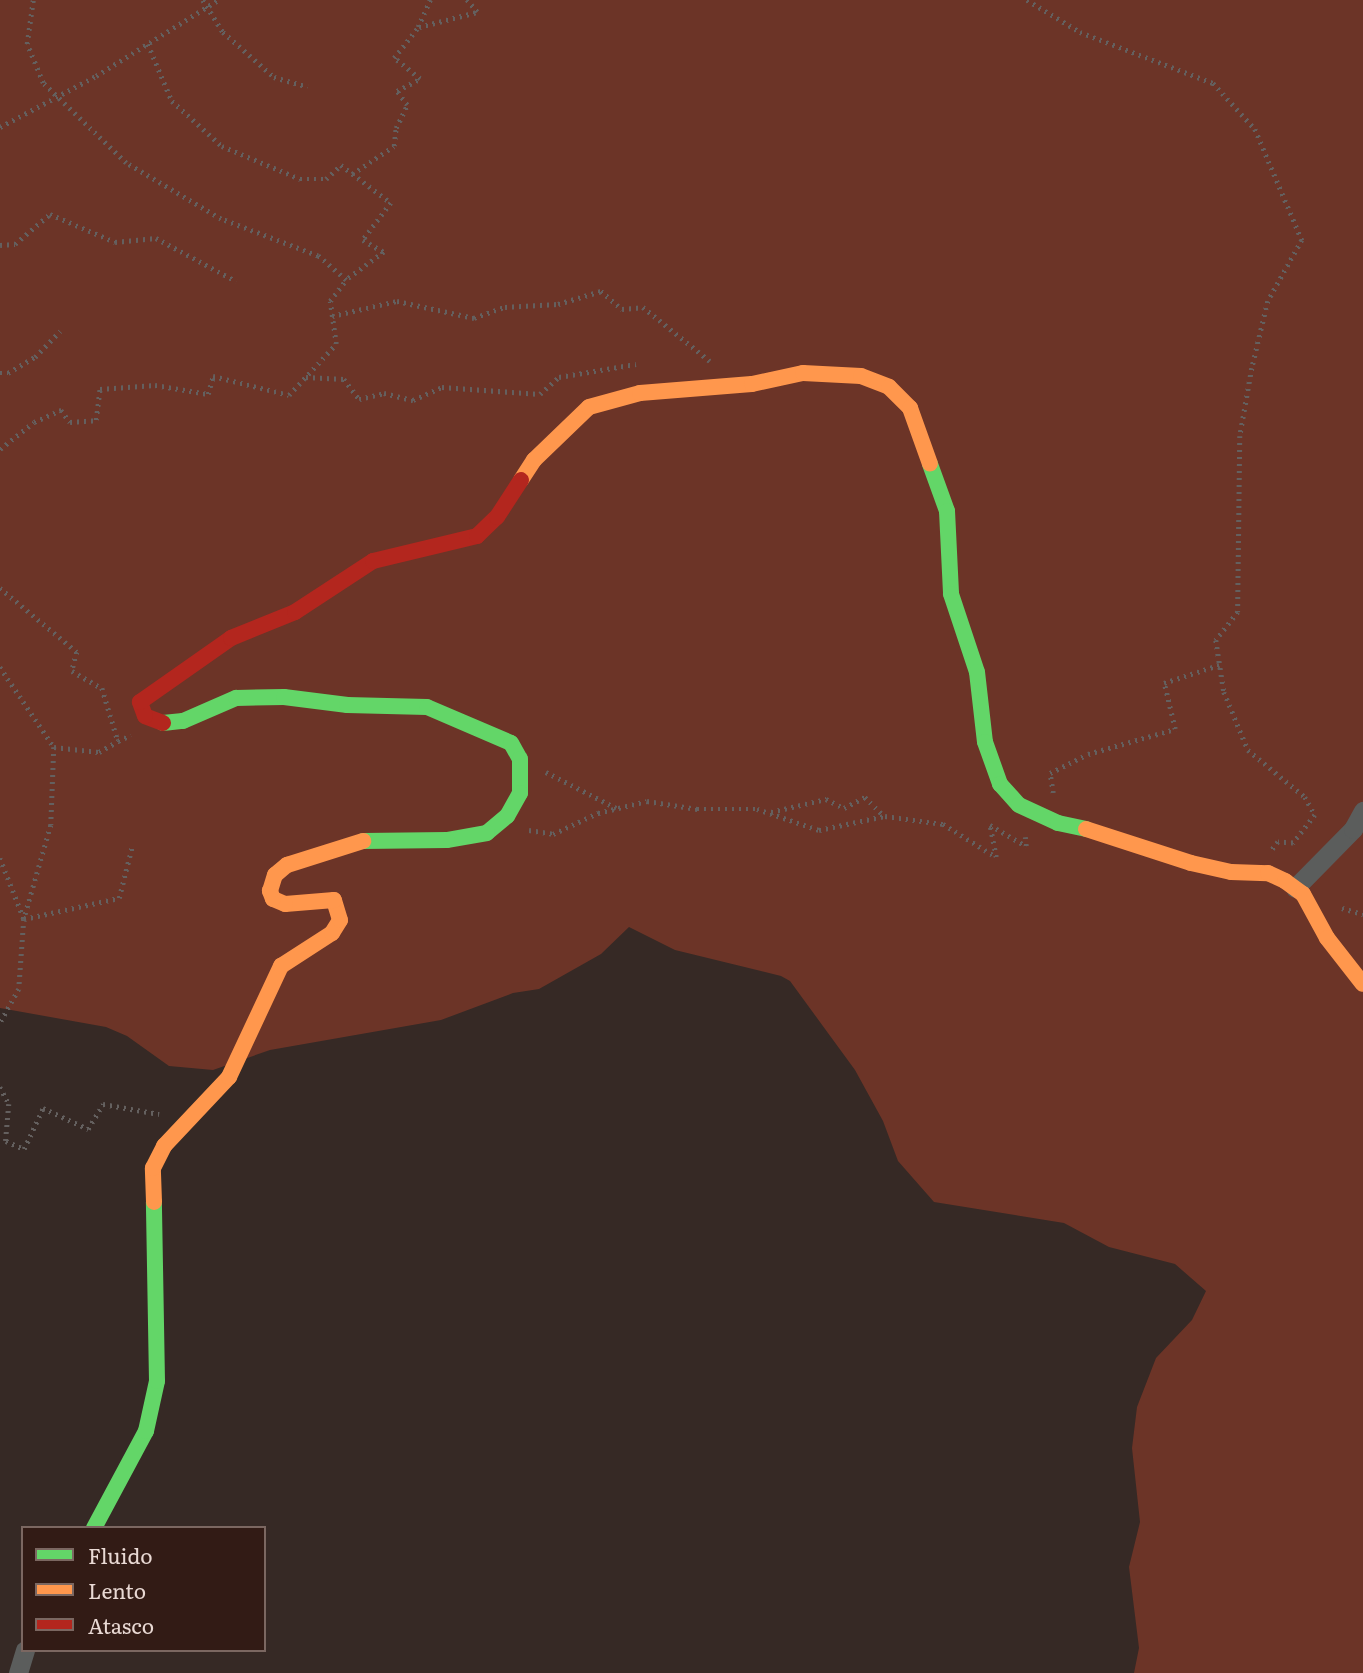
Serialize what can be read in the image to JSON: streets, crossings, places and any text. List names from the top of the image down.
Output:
{
  "legend": ["Fluido", "Lento", "Atasco"]
}
